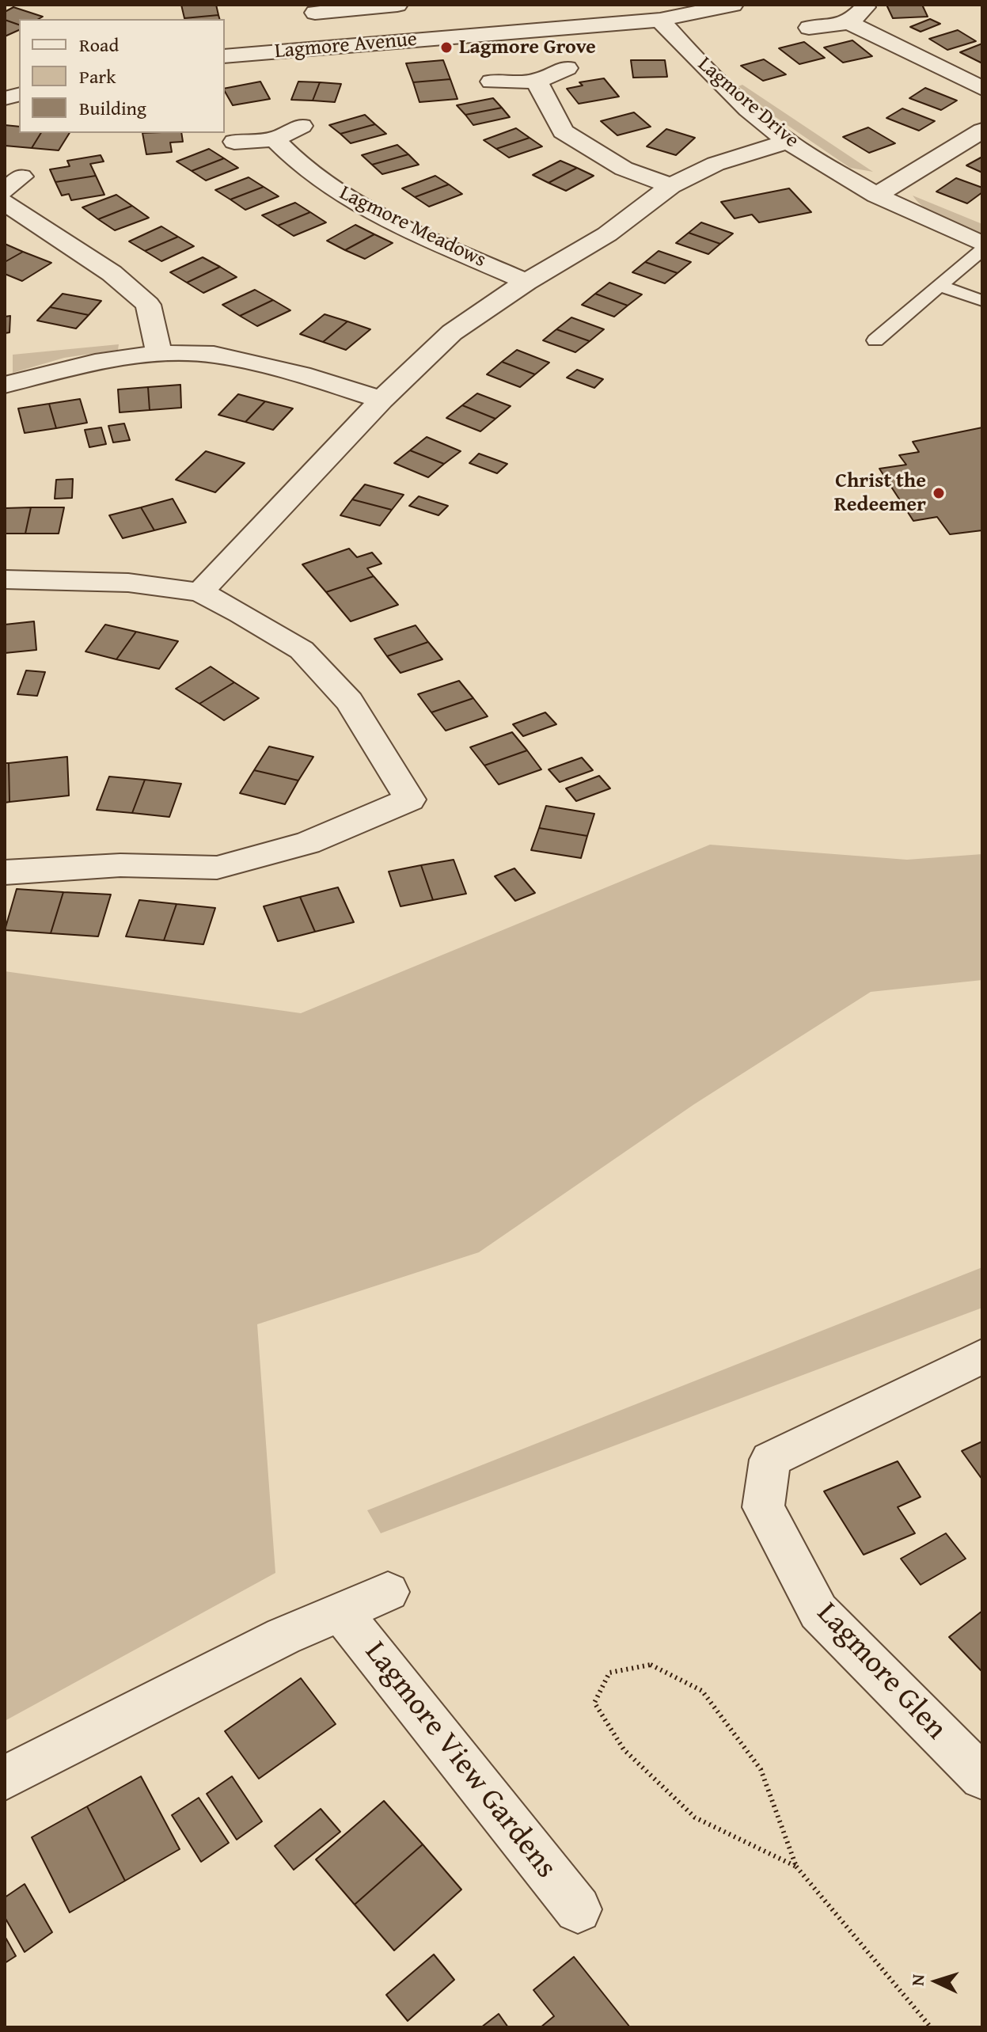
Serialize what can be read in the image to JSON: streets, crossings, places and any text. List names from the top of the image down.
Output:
{
  "streets": {
    "street": [
      "Lagmore Avenue",
      "Lagmore Drive",
      "Lagmore Meadows",
      "Lagmore Glen",
      "Lagmore View Gardens"
    ]
  },
  "crossings": [
    ["Lagmore Avenue", "Lagmore Drive"],
    ["Lagmore Drive", "Lagmore Meadows"]
  ],
  "places": ["Lagmore Grove", "Christ the Redeemer"],
  "legend": ["Road", "Park", "Building"],
  "north": "left"
}
